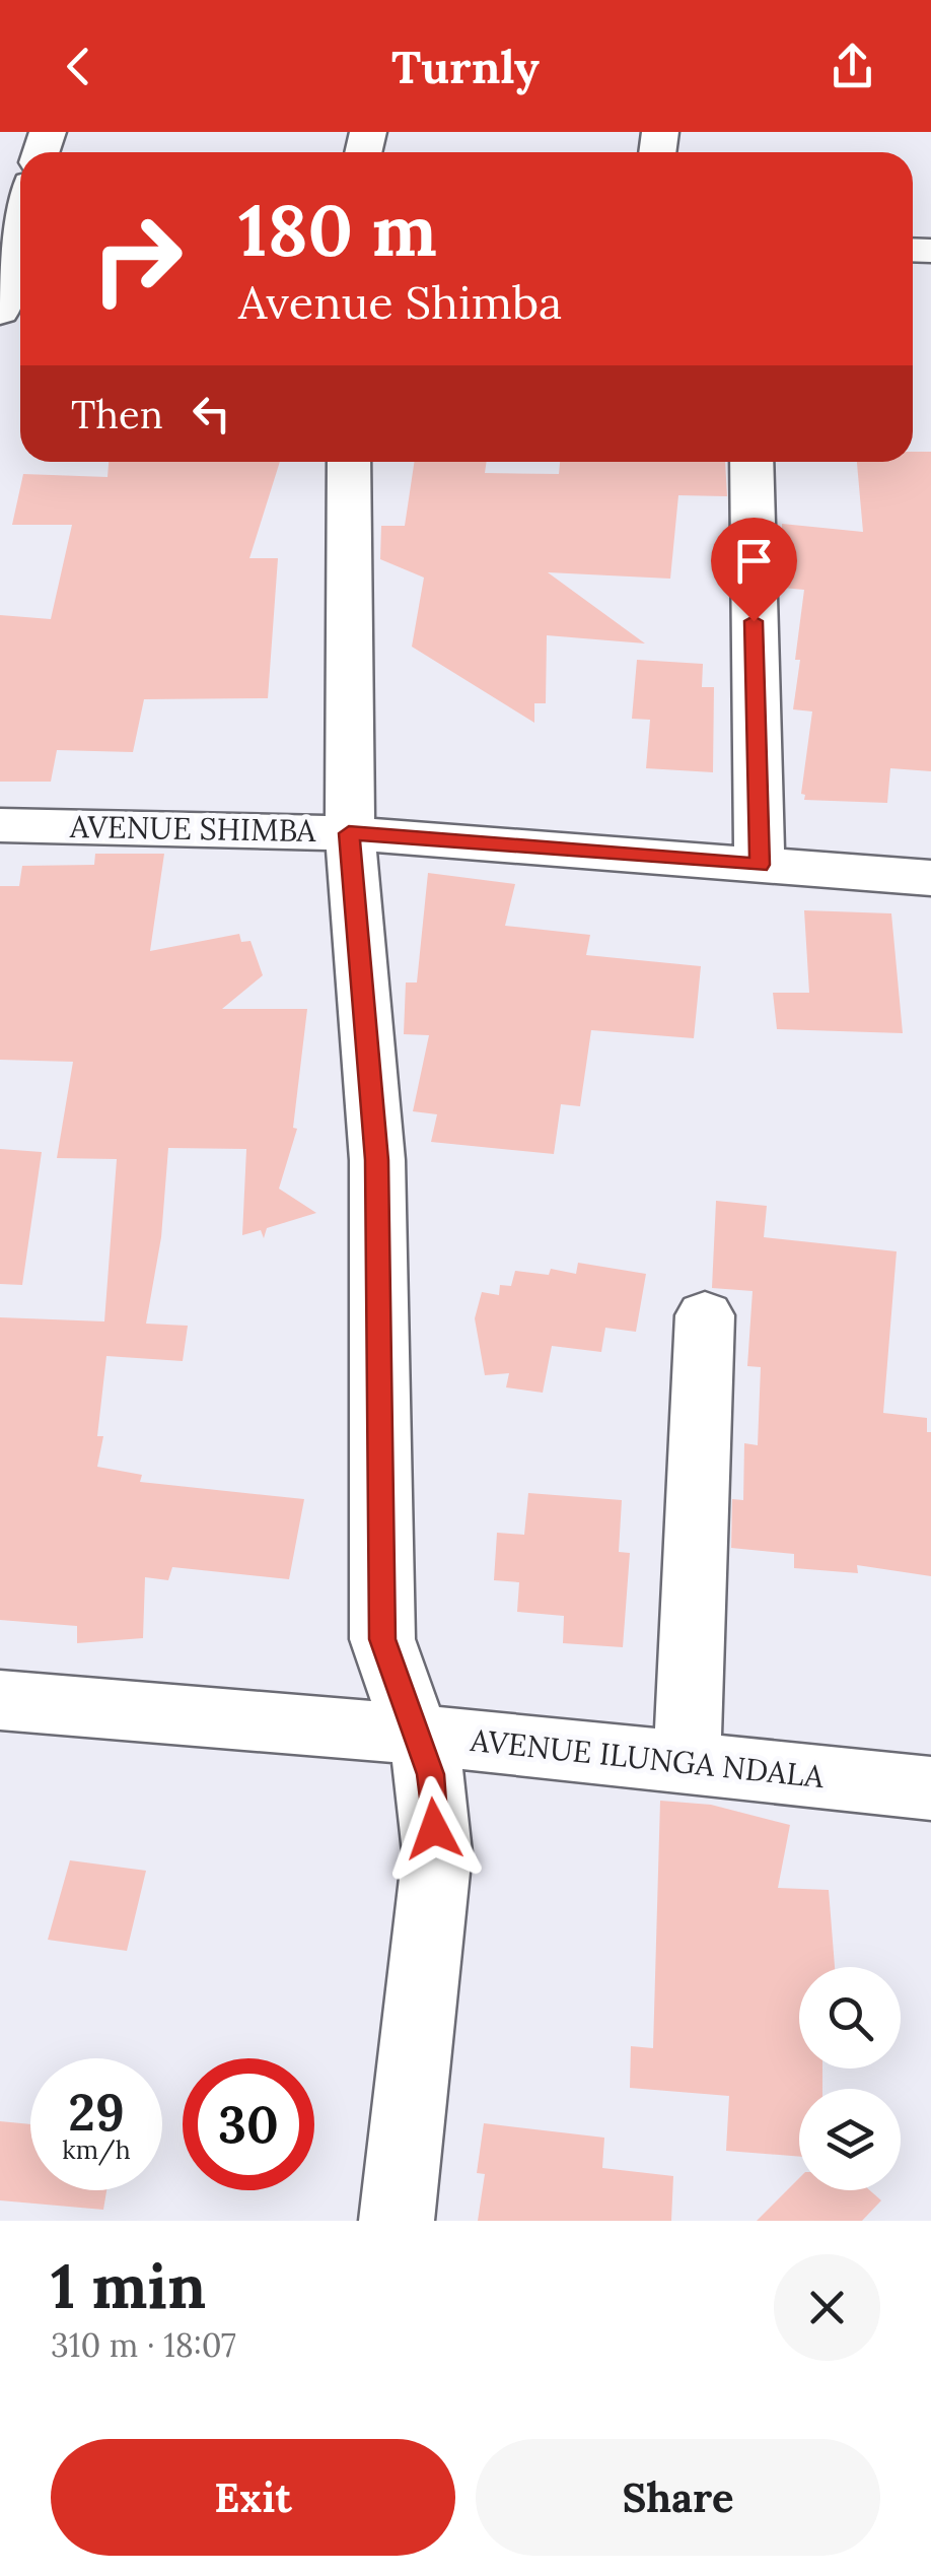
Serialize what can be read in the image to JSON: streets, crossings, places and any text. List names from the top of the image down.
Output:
{
  "streets": {
    "street": ["AVENUE SHIMBA", "AVENUE ILUNGA NDALA"]
  },
  "page": {
    "header": "Turnly",
    "turn": ["180 m", "Avenue Shimba"],
    "then": "Then",
    "speed": "29 km/h",
    "limit": "30",
    "heading": ["1 min", "310 m · 18:07"],
    "buttons": ["Exit", "Share"]
  }
}
